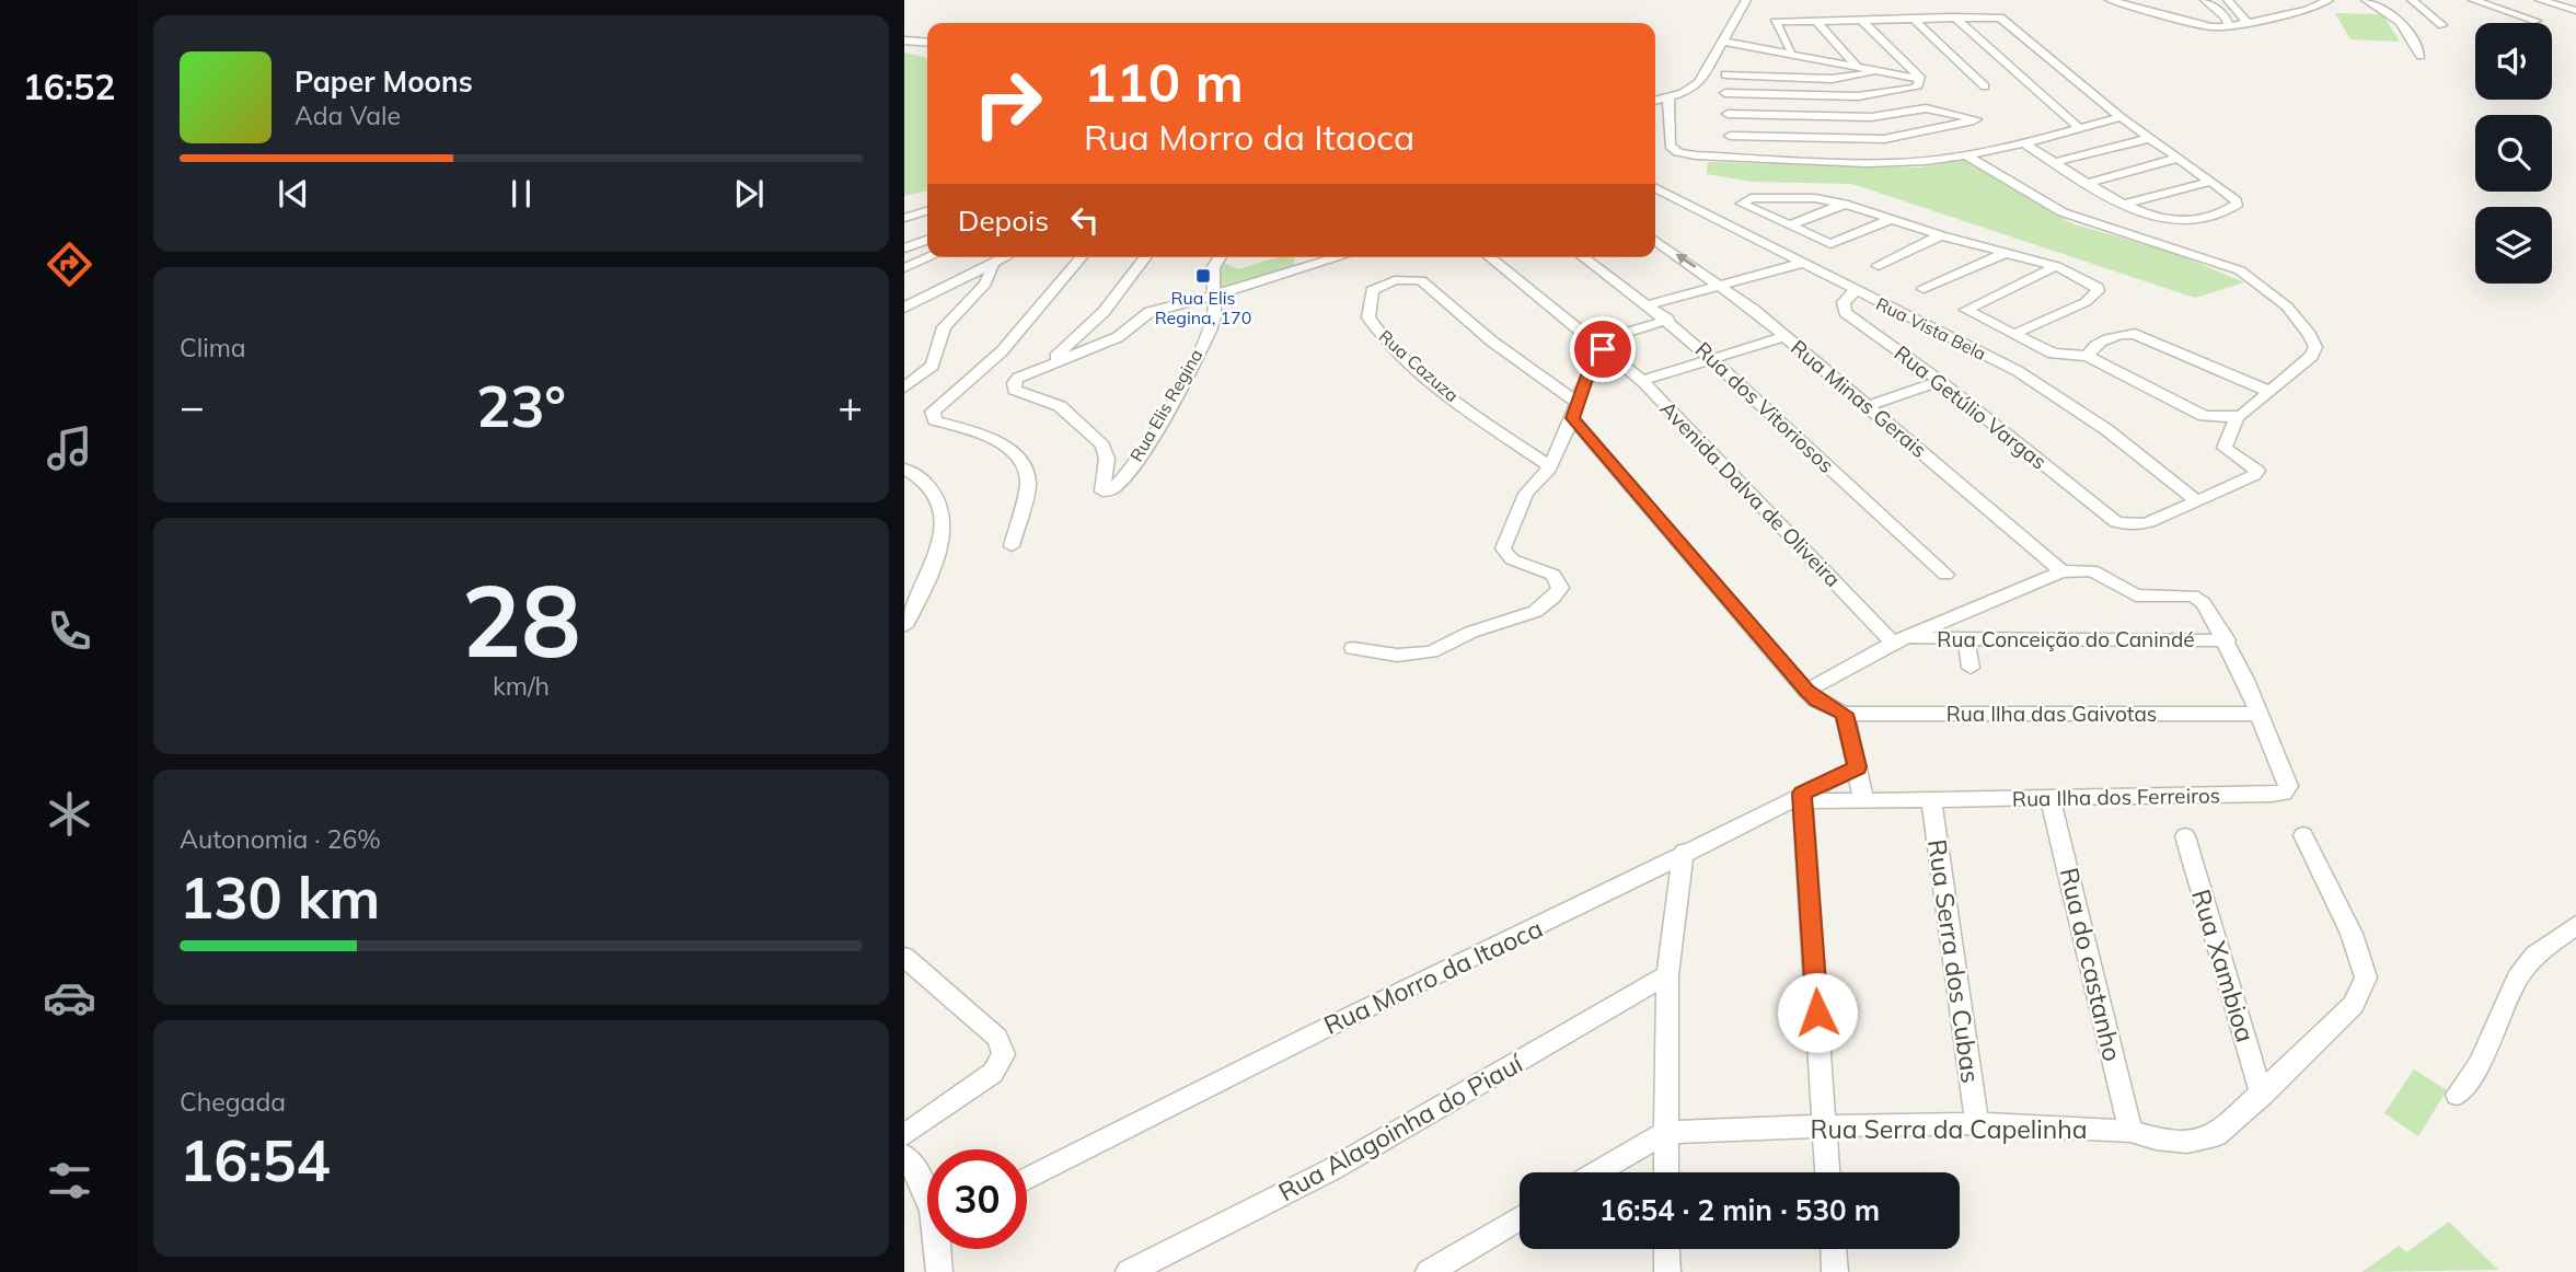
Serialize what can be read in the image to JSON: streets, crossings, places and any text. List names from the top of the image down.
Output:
{
  "streets": {
    "street": [
      "Rua Vista Bela",
      "Rua Cazuza",
      "Rua Minas Gerais",
      "Rua Elis Regina",
      "Rua dos Vitoriosos",
      "Rua Getúlio Vargas",
      "Avenida Dalva de Oliveira",
      "Rua Conceição do Canindé",
      "Rua Ilha das Gaivotas",
      "Rua Ilha dos Ferreiros",
      "Rua Serra dos Cubas",
      "Rua do castanho",
      "Rua Xambioa",
      "Rua Morro da Itaoca",
      "Rua Alagoinha do Piauí",
      "Rua Serra da Capelinha"
    ]
  },
  "crossings": [
    ["Rua Vista Bela", "Rua Getúlio Vargas"],
    ["Avenida Dalva de Oliveira", "Rua Conceição do Canindé"],
    ["Rua Ilha das Gaivotas", "Rua Ilha dos Ferreiros"],
    ["Rua Ilha dos Ferreiros", "Rua Serra dos Cubas"],
    ["Rua Ilha dos Ferreiros", "Rua do castanho"],
    ["Rua Ilha dos Ferreiros", "Rua Morro da Itaoca"],
    ["Rua Serra dos Cubas", "Rua Serra da Capelinha"],
    ["Rua do castanho", "Rua Serra da Capelinha"],
    ["Rua Xambioa", "Rua Serra da Capelinha"]
  ],
  "places": {
    "transit": ["Rua Elis Regina, 170"]
  },
  "page": {
    "tabs": "16:52",
    "turn": ["110 m", "Rua Morro da Itaoca"],
    "song": ["Paper Moons", "Ada Vale"],
    "then": "Depois",
    "tile": [
      "Clima",
      ["28", "km/h"],
      ["Autonomia · 26%", "130 km"],
      ["Chegada", "16:54"]
    ],
    "heat": ["−", "23°", "+"],
    "limit": "30",
    "trip": "16:54 · 2 min · 530 m"
  }
}
